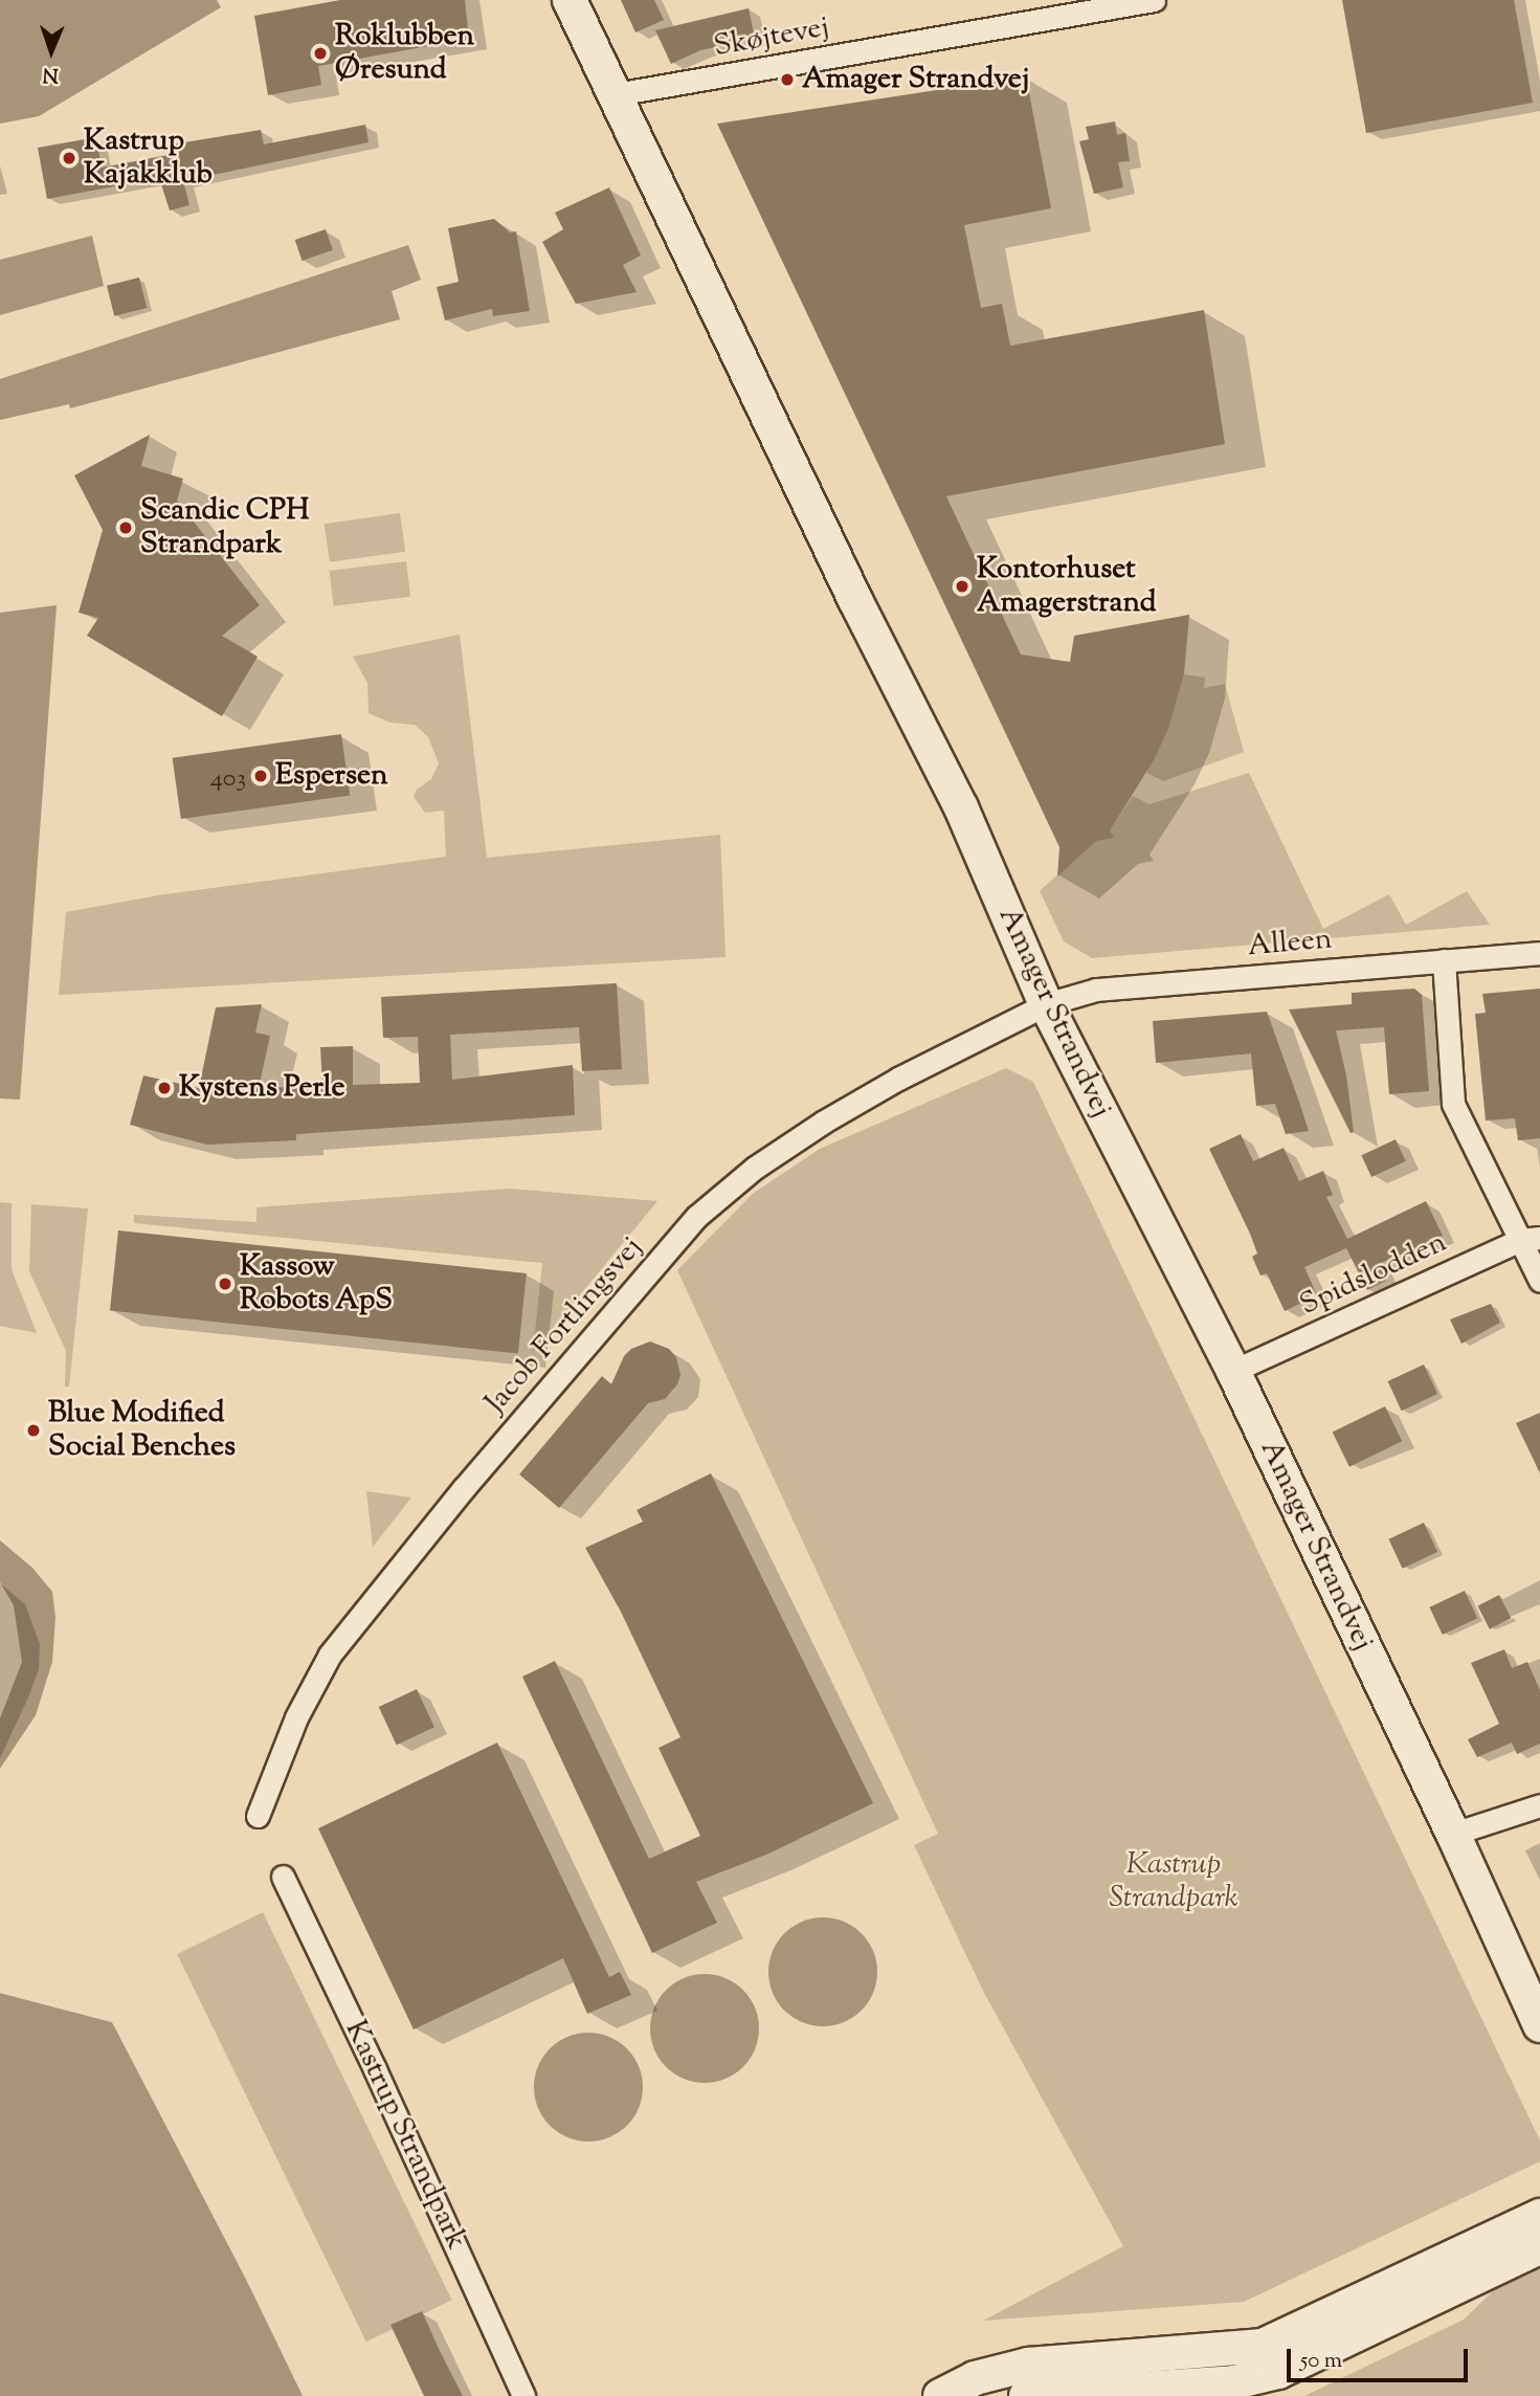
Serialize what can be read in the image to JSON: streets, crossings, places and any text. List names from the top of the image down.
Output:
{
  "streets": {
    "street": [
      "Skøjtevej",
      "Alleen",
      "Amager Strandvej",
      "Spidslodden",
      "Jacob Fortlingsvej",
      "Kastrup Strandpark"
    ]
  },
  "crossings": [
    ["Skøjtevej", "Amager Strandvej"],
    ["Alleen", "Amager Strandvej"],
    ["Alleen", "Jacob Fortlingsvej"],
    ["Amager Strandvej", "Spidslodden"],
    ["Amager Strandvej", "Jacob Fortlingsvej"]
  ],
  "parks": ["Kastrup Strandpark"],
  "places": [
    "Roklubben Øresund",
    "Amager Strandvej",
    "Kastrup Kajakklub",
    "Scandic CPH Strandpark",
    "Kontorhuset Amagerstrand",
    "Espersen",
    "Kystens Perle",
    "Kassow Robots ApS",
    "Blue Modified Social Benches"
  ],
  "house_numbers": ["403"],
  "scale_bar": "50 m",
  "north": "bottom"
}
